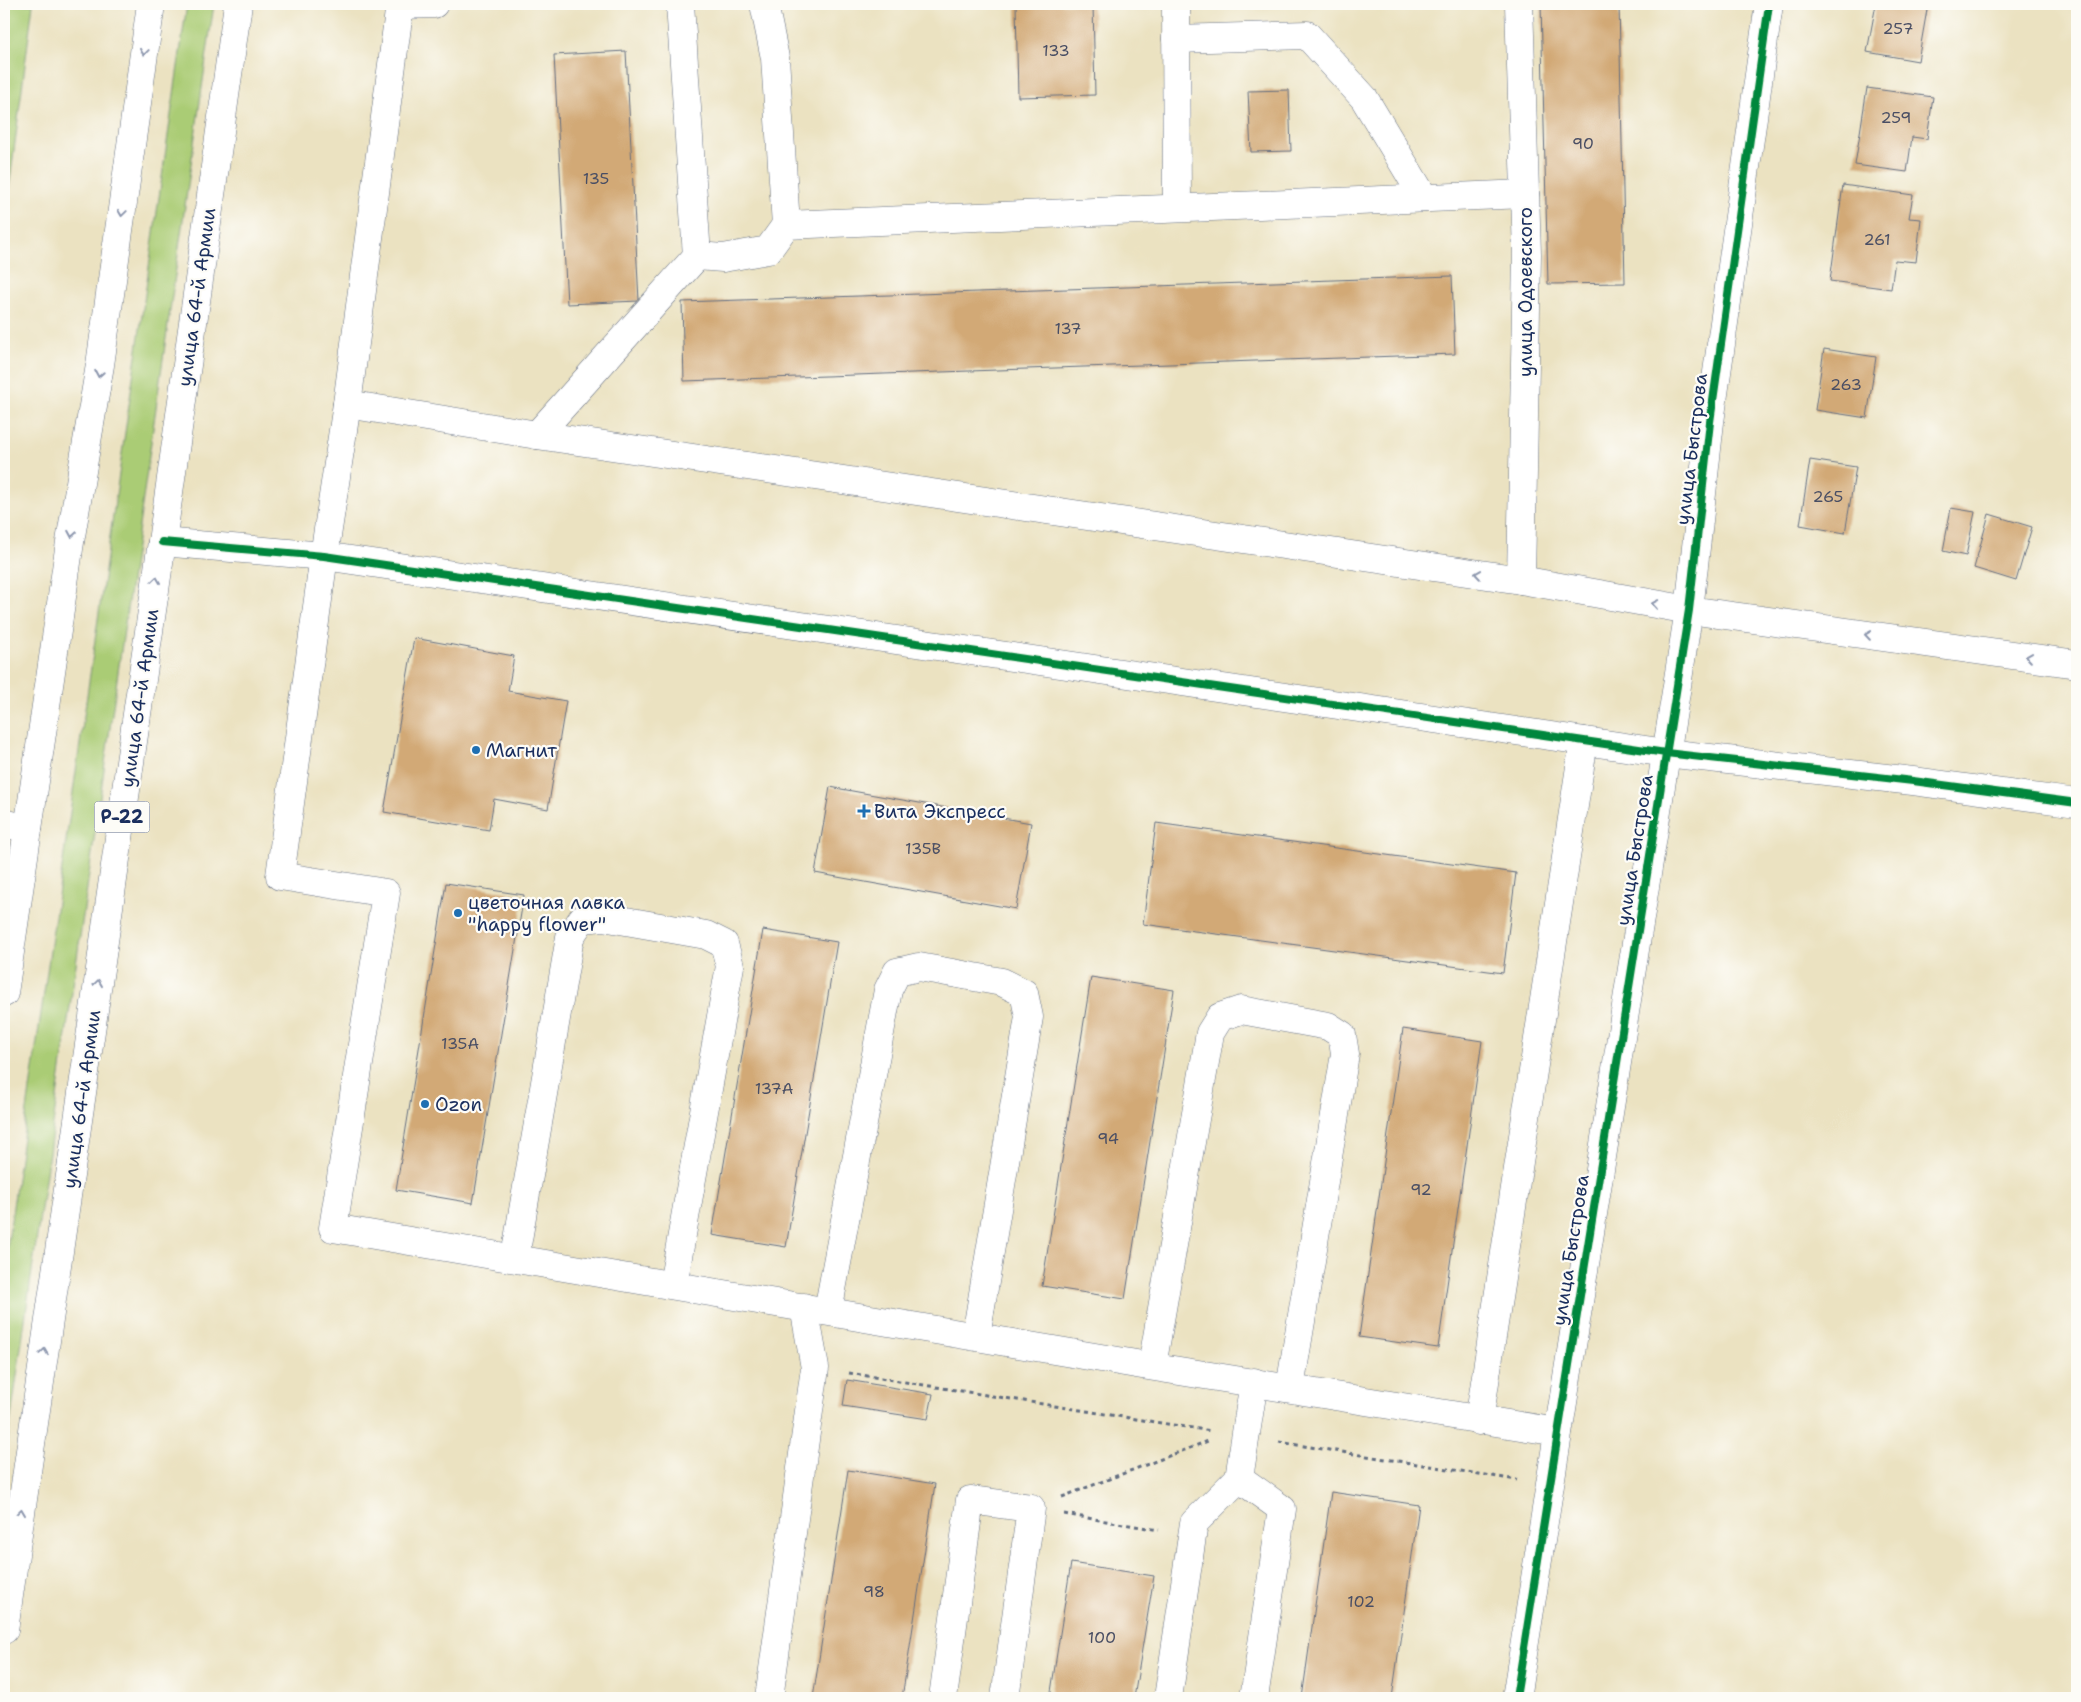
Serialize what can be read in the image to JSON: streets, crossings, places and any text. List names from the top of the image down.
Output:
{
  "streets": {
    "main road": [
      "улица Одоевского",
      "улица 64-й Армии",
      "улица Быстрова",
      "Р-22"
    ]
  },
  "places": {
    "other": ["Магнит", "цветочная лавка \"happy flower\"", "Ozon"],
    "health": ["Вита Экспресс"]
  },
  "house_numbers": [
    "257",
    "133",
    "259",
    "90",
    "135",
    "261",
    "137",
    "263",
    "265",
    "135В",
    "135А",
    "137А",
    "94",
    "92",
    "98",
    "102",
    "100"
  ]
}
